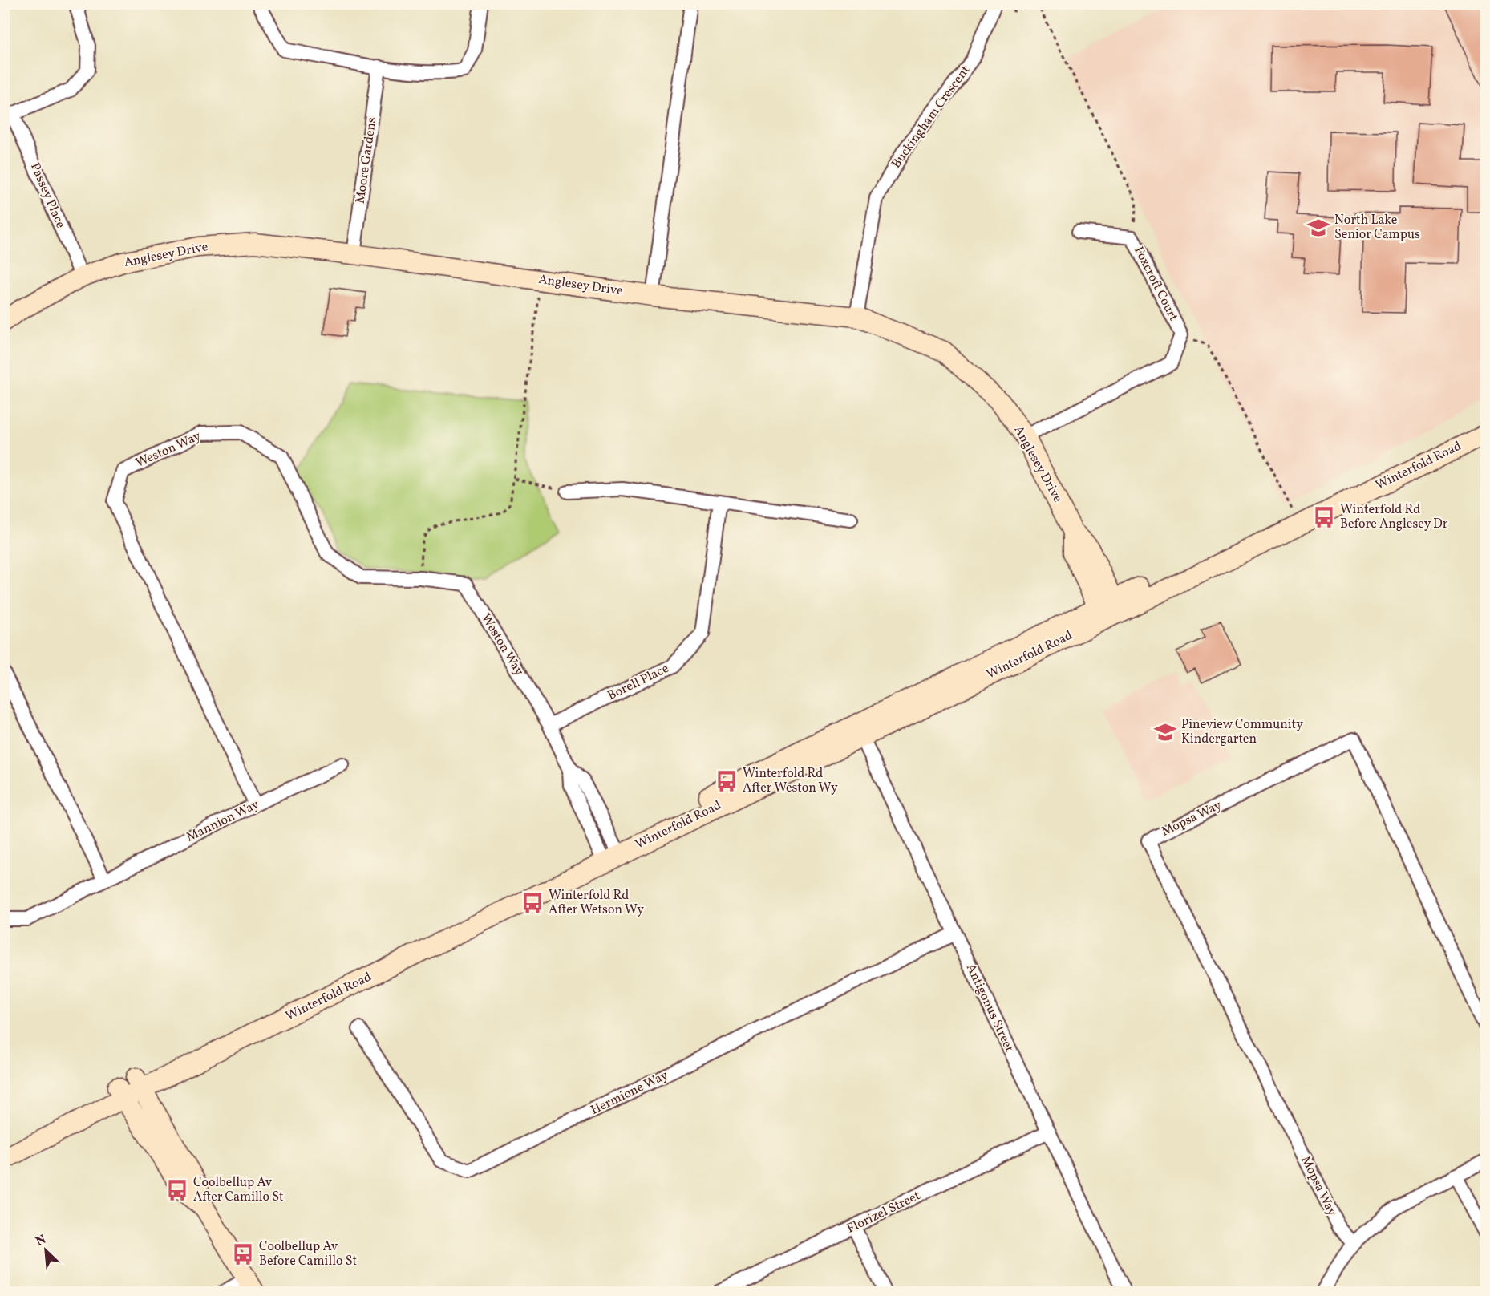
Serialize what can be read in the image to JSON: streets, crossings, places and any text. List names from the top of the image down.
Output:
{
  "streets": {
    "main road": ["Anglesey Drive", "Winterfold Road"],
    "street": [
      "Buckingham Crescent",
      "Moore Gardens",
      "Passey Place",
      "Foxcroft Court",
      "Weston Way",
      "Borell Place",
      "Mopsa Way",
      "Mannion Way",
      "Antigonus Street",
      "Hermione Way",
      "Florizel Street"
    ]
  },
  "crossings": [
    ["Buckingham Crescent", "Anglesey Drive"],
    ["Moore Gardens", "Anglesey Drive"],
    ["Passey Place", "Anglesey Drive"],
    ["Anglesey Drive", "Foxcroft Court"],
    ["Anglesey Drive", "Winterfold Road"],
    ["Weston Way", "Winterfold Road"],
    ["Weston Way", "Borell Place"],
    ["Weston Way", "Mannion Way"],
    ["Winterfold Road", "Antigonus Street"],
    ["Antigonus Street", "Hermione Way"],
    ["Antigonus Street", "Florizel Street"]
  ],
  "places": {
    "school or university": ["North Lake Senior Campus", "Pineview Community Kindergarten"],
    "bus stop": [
      "Winterfold Rd Before Anglesey Dr",
      "Winterfold Rd After Weston Wy",
      "Winterfold Rd After Wetson Wy",
      "Coolbellup Av After Camillo St",
      "Coolbellup Av Before Camillo St"
    ]
  },
  "north": "top left"
}
